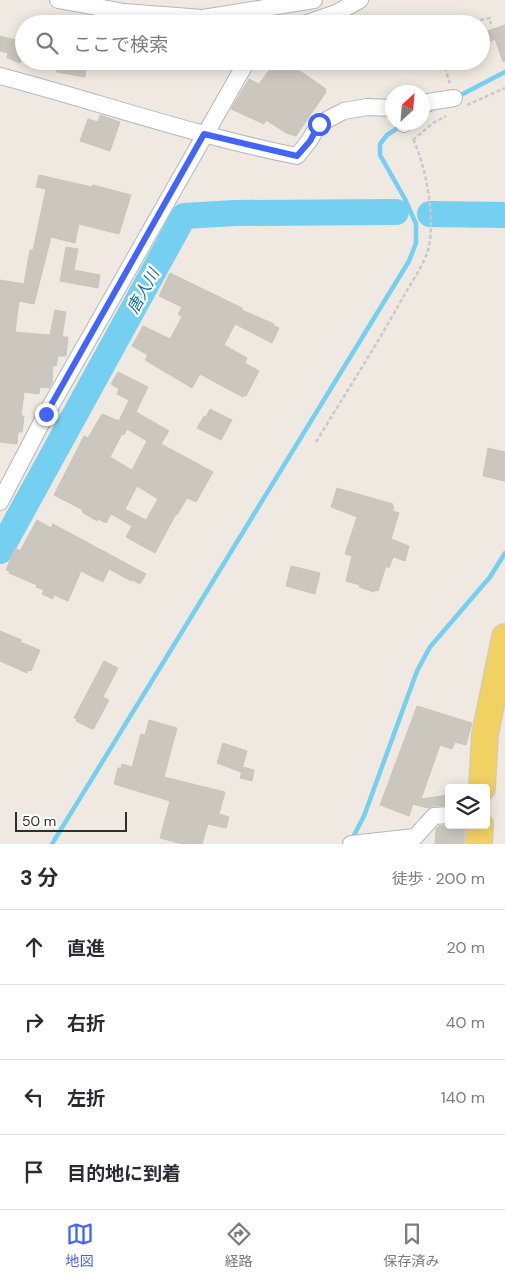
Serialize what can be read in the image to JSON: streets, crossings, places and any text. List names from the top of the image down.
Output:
{
  "water": ["唐人川"],
  "scale_bar": "50 m",
  "north": "top right",
  "page": {
    "search": "ここで検索",
    "scale": "50 m",
    "heading": ["3 分", "徒歩 · 200 m"],
    "list": [
      ["直進", "20 m"],
      ["右折", "40 m"],
      ["左折", "140 m"],
      "目的地に到着"
    ],
    "nav": ["地図", "経路", "保存済み"]
  }
}
